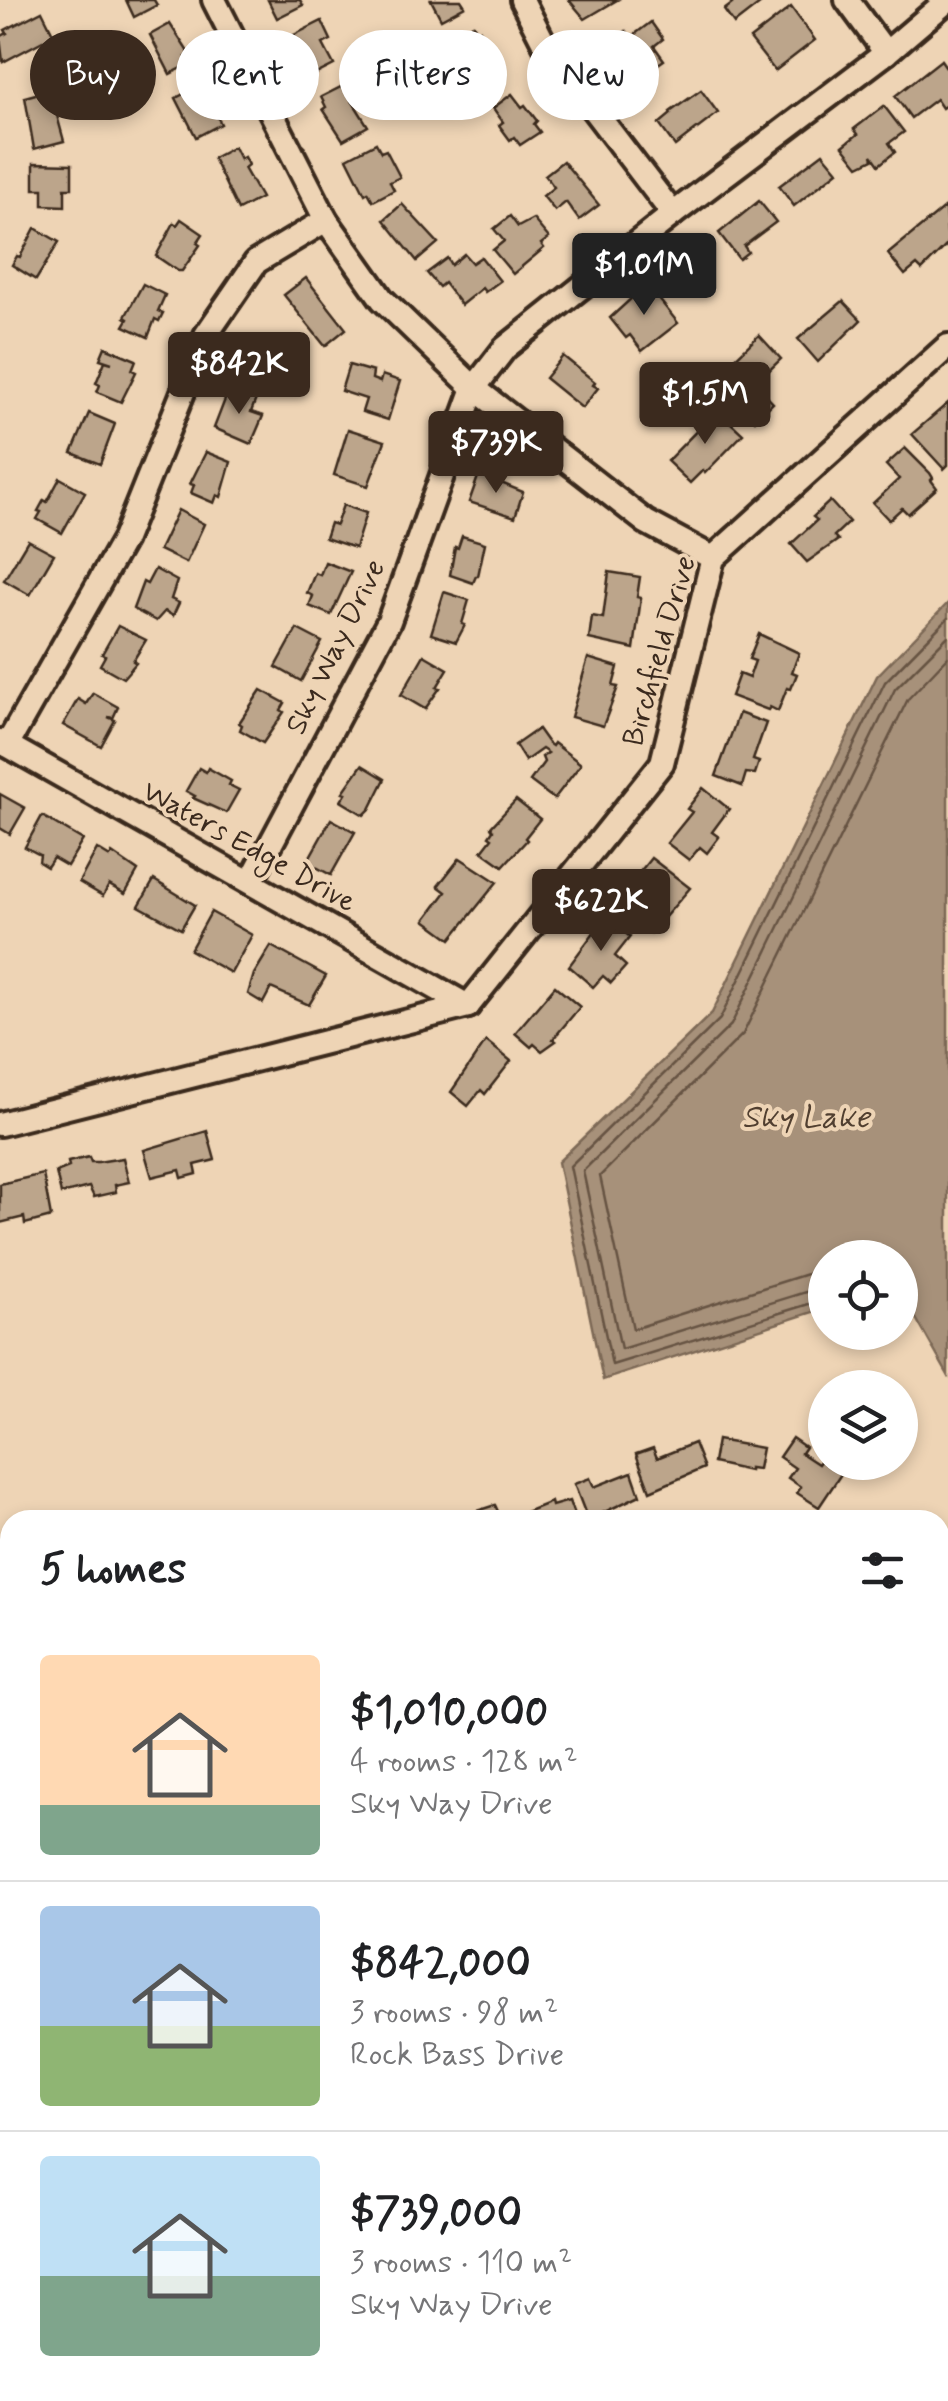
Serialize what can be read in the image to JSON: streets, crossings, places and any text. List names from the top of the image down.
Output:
{
  "streets": {
    "street": ["Sky Way Drive", "Birchfield Drive", "Waters Edge Drive"]
  },
  "crossings": [
    ["Sky Way Drive", "Waters Edge Drive"],
    ["Birchfield Drive", "Waters Edge Drive"]
  ],
  "water": ["Sky Lake"],
  "page": {
    "chip": [
      "Buy",
      "Rent",
      "Filters",
      "New"
    ],
    "price": [
      "$1.01M",
      "$842K",
      "$1.5M",
      "$739K",
      "$622K"
    ],
    "heading": "5 homes",
    "list": [
      {
        "name": "$1,010,000",
        "note": "4 rooms · 128 m² · Sky Way Drive"
      },
      {
        "name": "$842,000",
        "note": "3 rooms · 98 m² · Rock Bass Drive"
      },
      {
        "name": "$739,000",
        "note": "3 rooms · 110 m² · Sky Way Drive"
      }
    ]
  }
}
